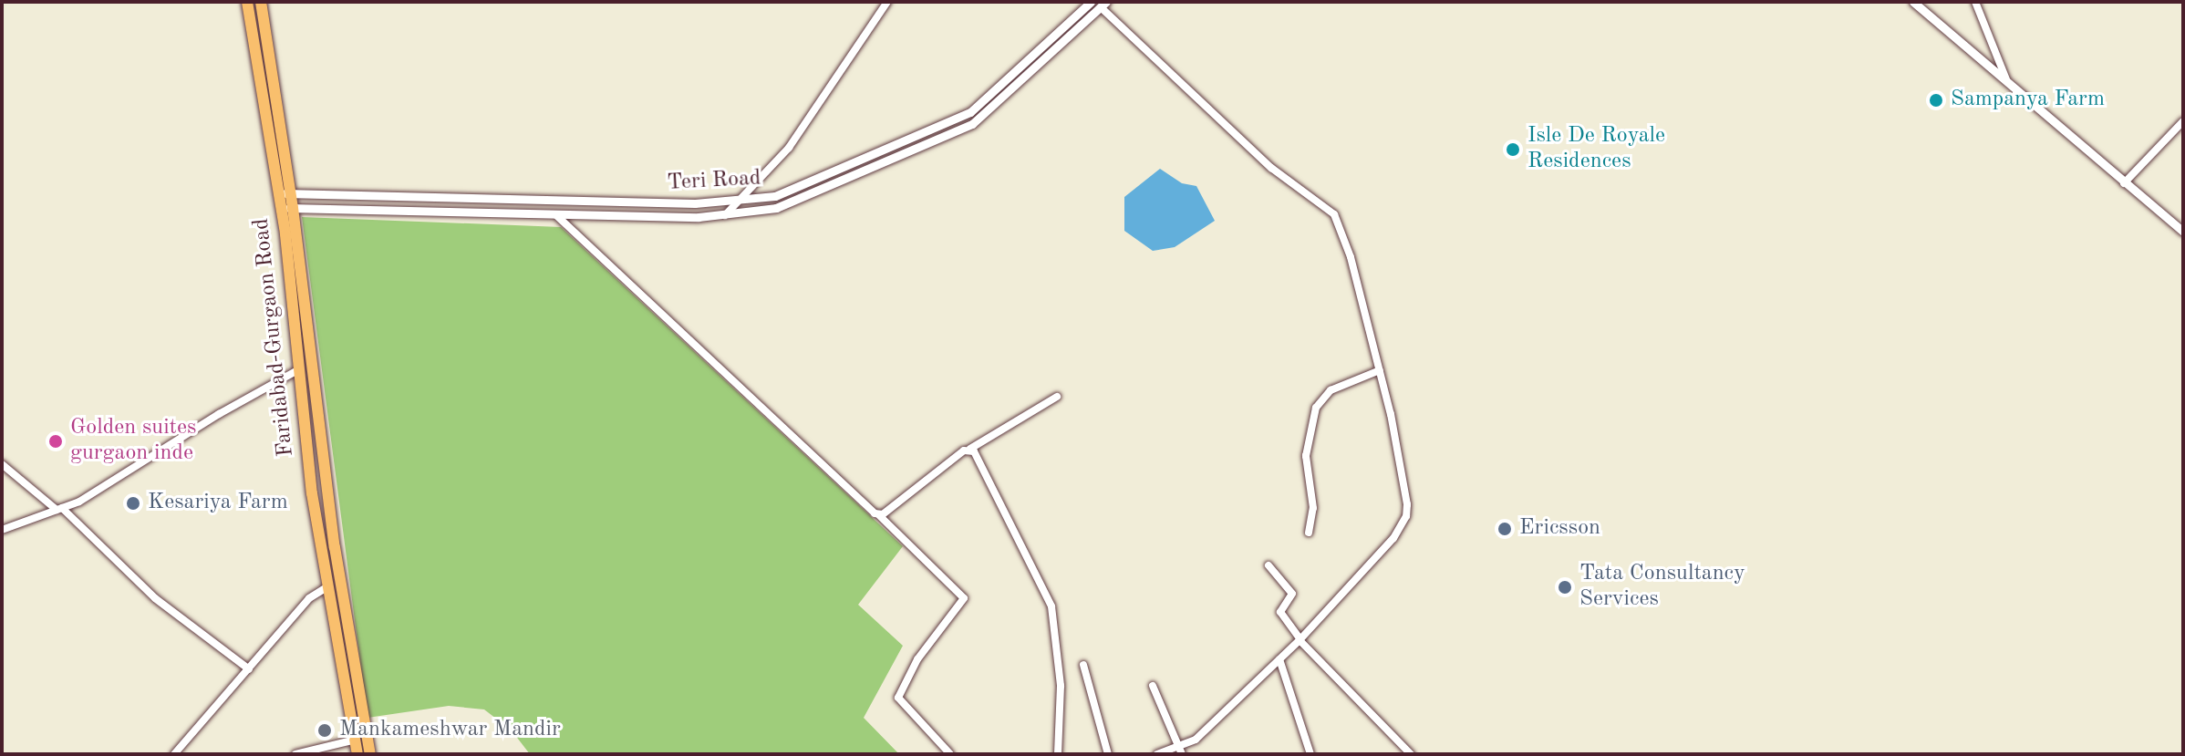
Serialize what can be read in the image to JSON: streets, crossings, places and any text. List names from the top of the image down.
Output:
{
  "streets": {
    "main road": ["Faridabad-Gurgaon Road"],
    "street": ["Teri Road"]
  },
  "crossings": [
    ["Teri Road", "Faridabad-Gurgaon Road"]
  ],
  "places": [
    "Sampanya Farm",
    "Isle De Royale Residences",
    "Golden suites gurgaon inde",
    "Kesariya Farm",
    "Ericsson",
    "Tata Consultancy Services",
    "Mankameshwar Mandir"
  ]
}
